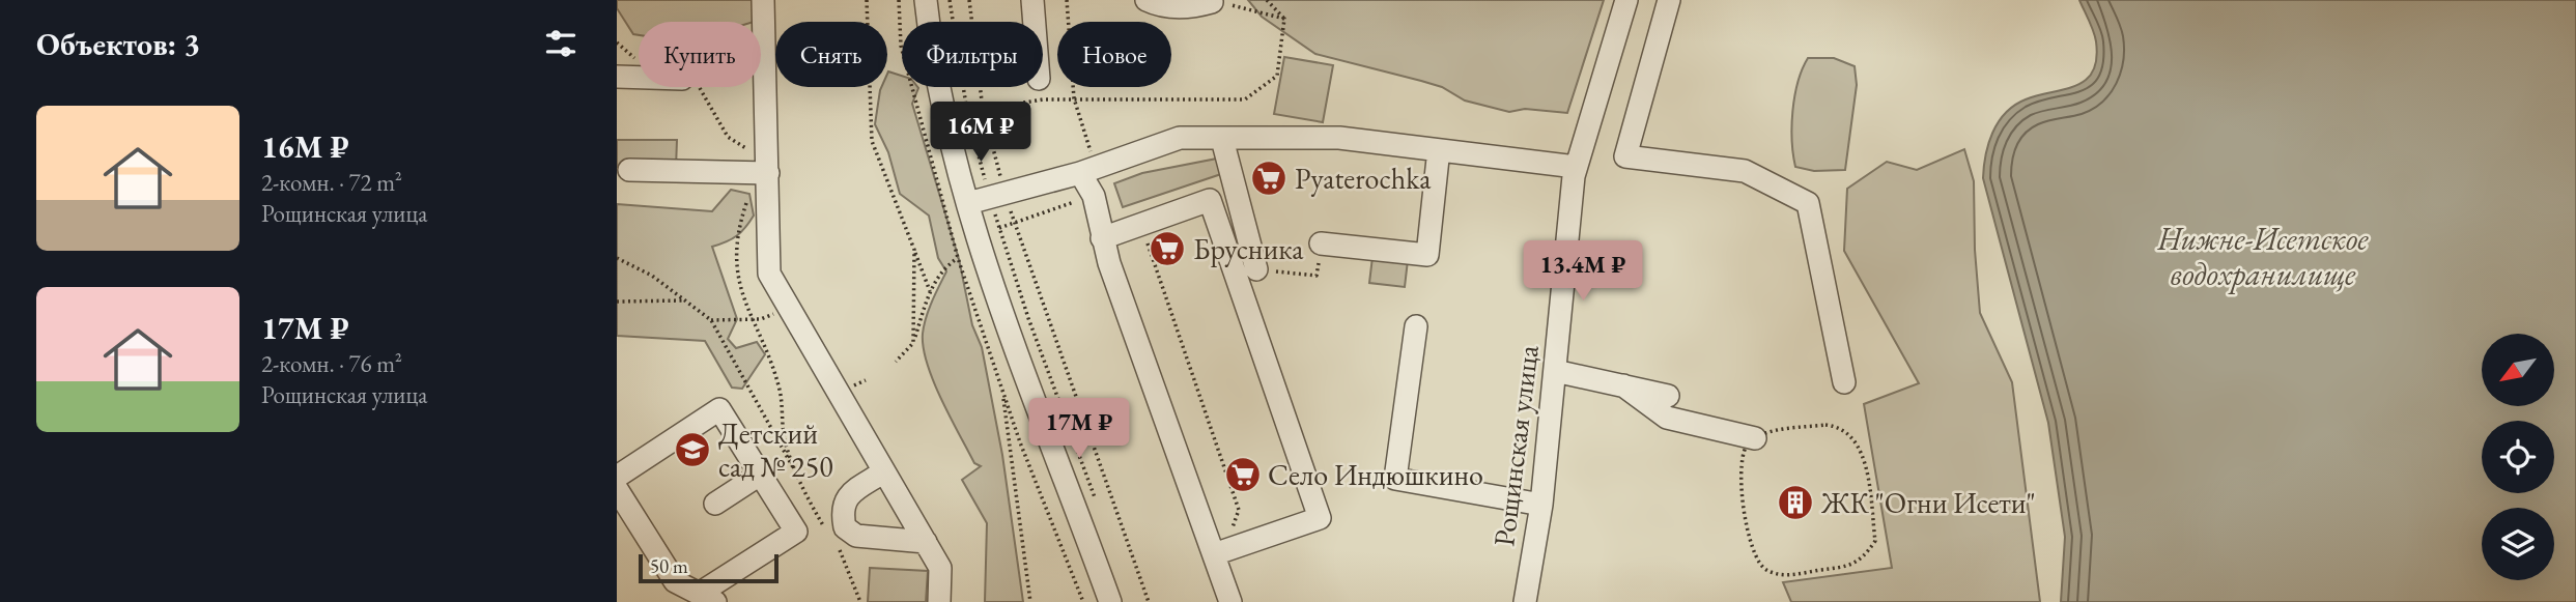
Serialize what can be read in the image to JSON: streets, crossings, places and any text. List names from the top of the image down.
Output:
{
  "streets": {
    "street": ["Рощинская улица"]
  },
  "water": ["Нижне-Исетское водохранилище"],
  "places": {
    "supermarket": ["Pyaterochka", "Брусника", "Село Индюшкино"],
    "school or university": ["Детский сад № 250"],
    "building": ["ЖК \"Огни Исети\""]
  },
  "scale_bar": "50 m",
  "north": "bottom left",
  "page": {
    "heading": "Объектов: 3",
    "chip": [
      "Купить",
      "Снять",
      "Фильтры",
      "Новое"
    ],
    "list": [
      {
        "name": "16M ₽",
        "note": "2-комн. · 72 m² · Рощинская улица"
      },
      {
        "name": "17M ₽",
        "note": "2-комн. · 76 m² · Рощинская улица"
      }
    ],
    "price": ["16M ₽", "13.4M ₽", "17M ₽"],
    "scale": "50 m"
  }
}
